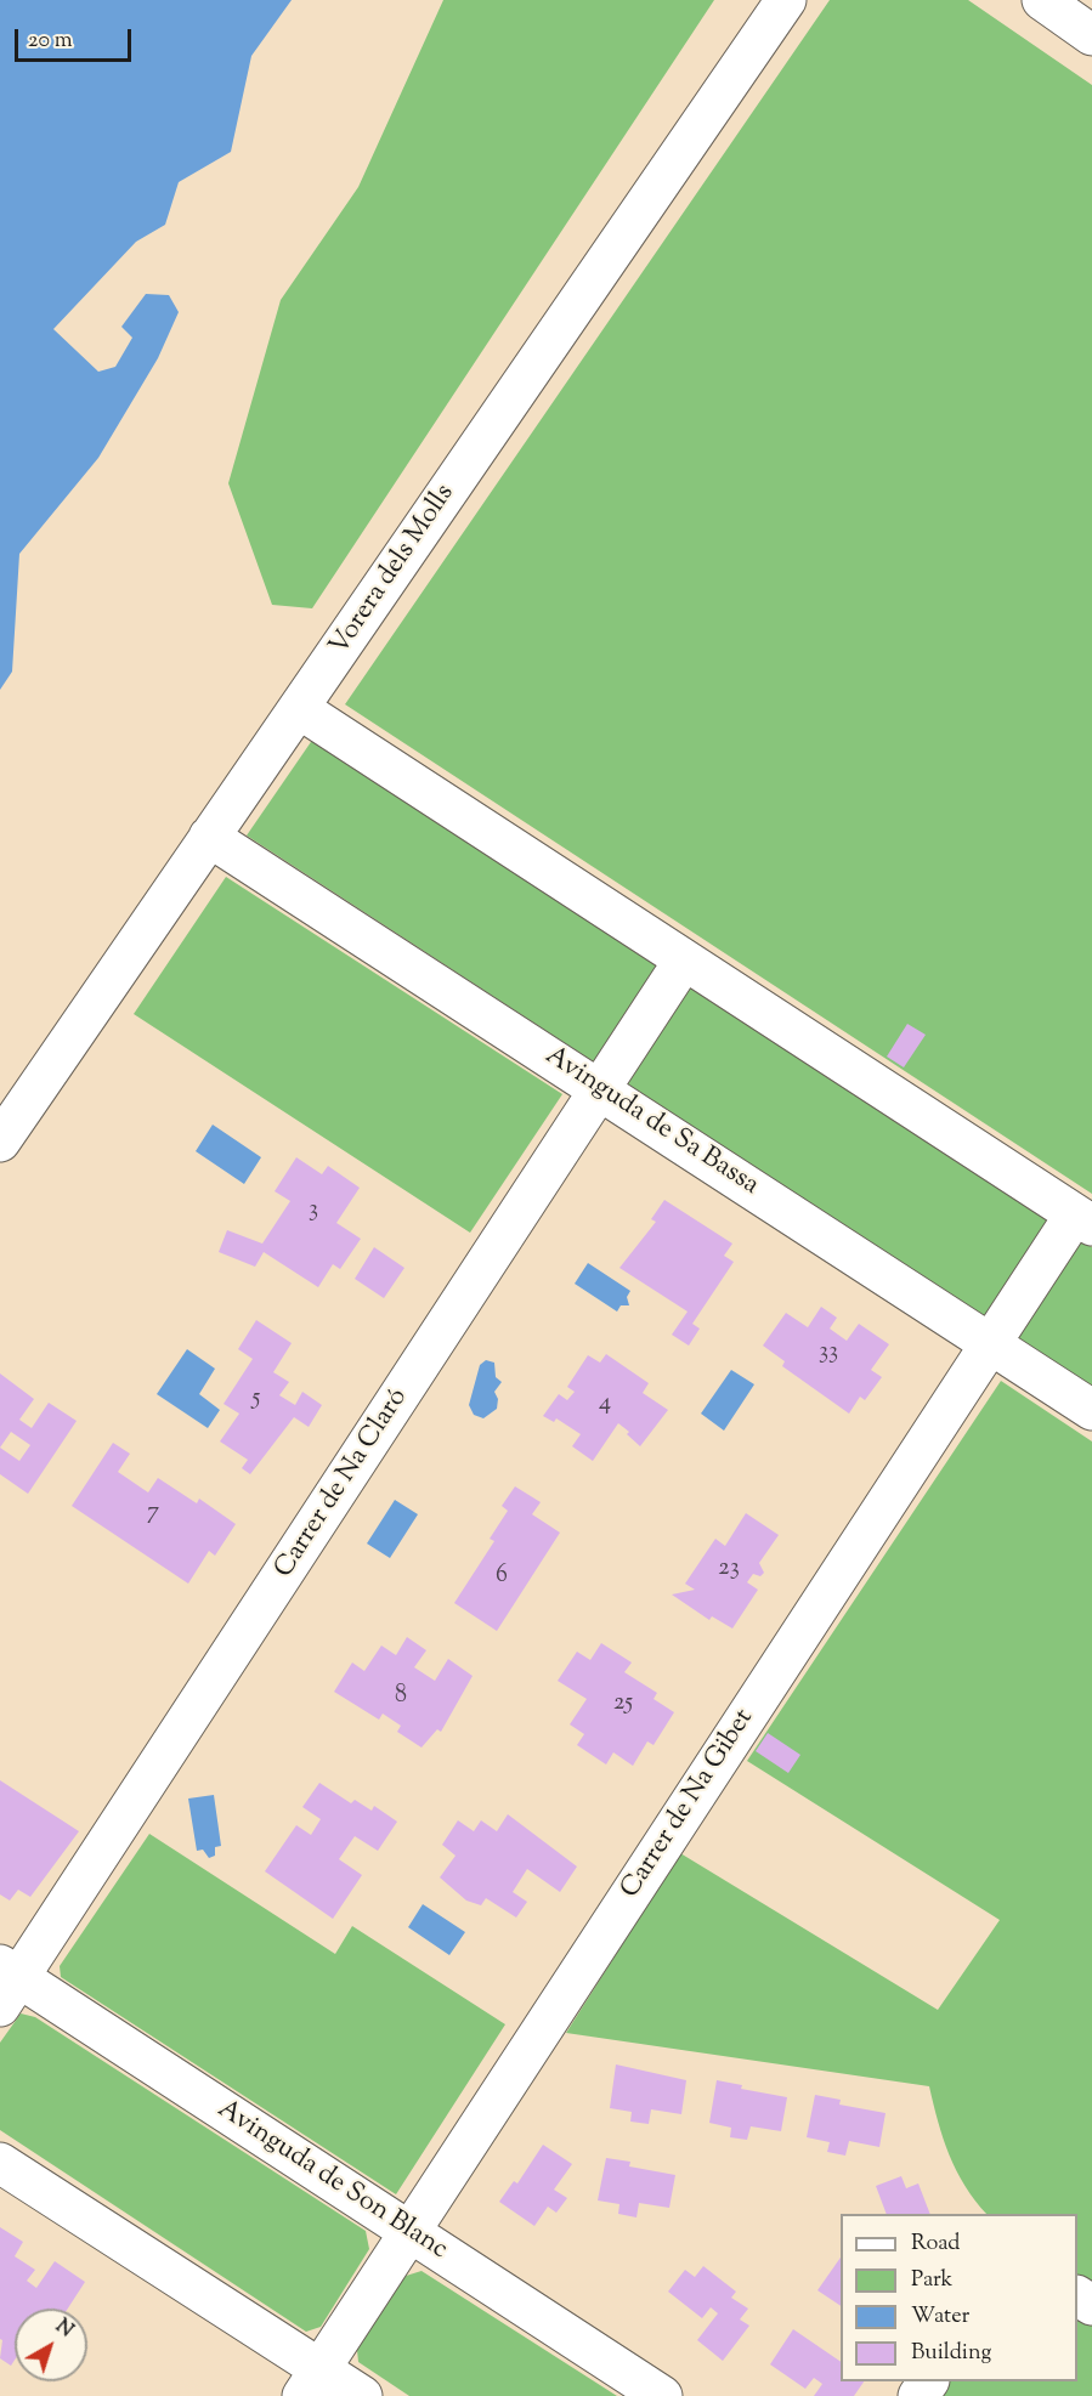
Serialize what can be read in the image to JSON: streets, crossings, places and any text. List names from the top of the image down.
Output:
{
  "streets": {
    "street": [
      "Vorera dels Molls",
      "Avinguda de Sa Bassa",
      "Carrer de Na Claró",
      "Carrer de Na Gibet",
      "Avinguda de Son Blanc"
    ]
  },
  "crossings": [
    ["Vorera dels Molls", "Avinguda de Sa Bassa"],
    ["Avinguda de Sa Bassa", "Carrer de Na Claró"],
    ["Avinguda de Sa Bassa", "Carrer de Na Gibet"],
    ["Carrer de Na Claró", "Avinguda de Son Blanc"],
    ["Carrer de Na Gibet", "Avinguda de Son Blanc"]
  ],
  "house_numbers": [
    "3",
    "33",
    "5",
    "4",
    "7",
    "23",
    "6",
    "8",
    "25"
  ],
  "legend": [
    "Road",
    "Park",
    "Water",
    "Building"
  ],
  "scale_bar": "20 m",
  "north": "top right"
}
